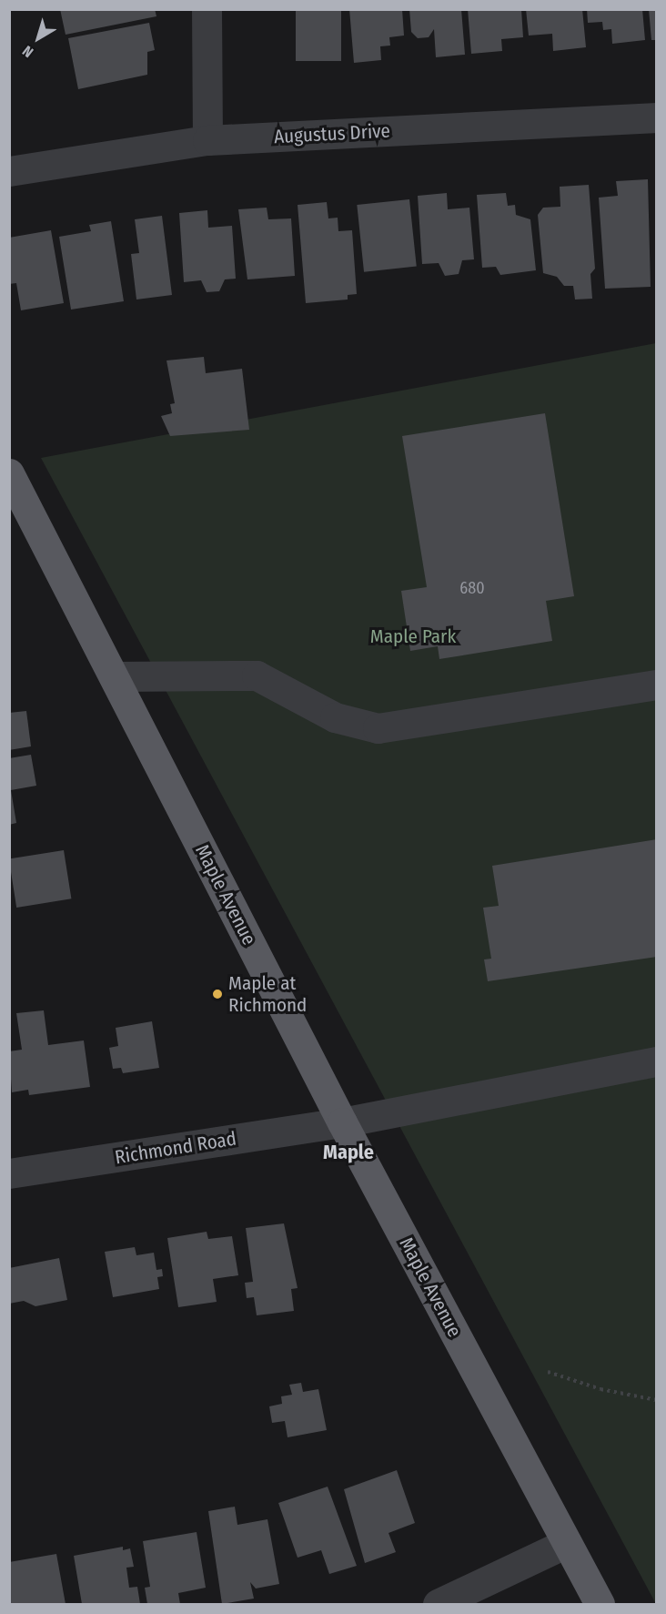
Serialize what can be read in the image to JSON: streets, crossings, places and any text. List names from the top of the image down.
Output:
{
  "streets": {
    "main road": ["Maple Avenue"],
    "street": ["Augustus Drive", "Richmond Road"]
  },
  "crossings": [
    ["Maple Avenue", "Richmond Road"]
  ],
  "districts": ["Maple"],
  "parks": ["Maple Park"],
  "places": ["Maple at Richmond"],
  "house_numbers": ["680"],
  "north": "bottom left"
}
